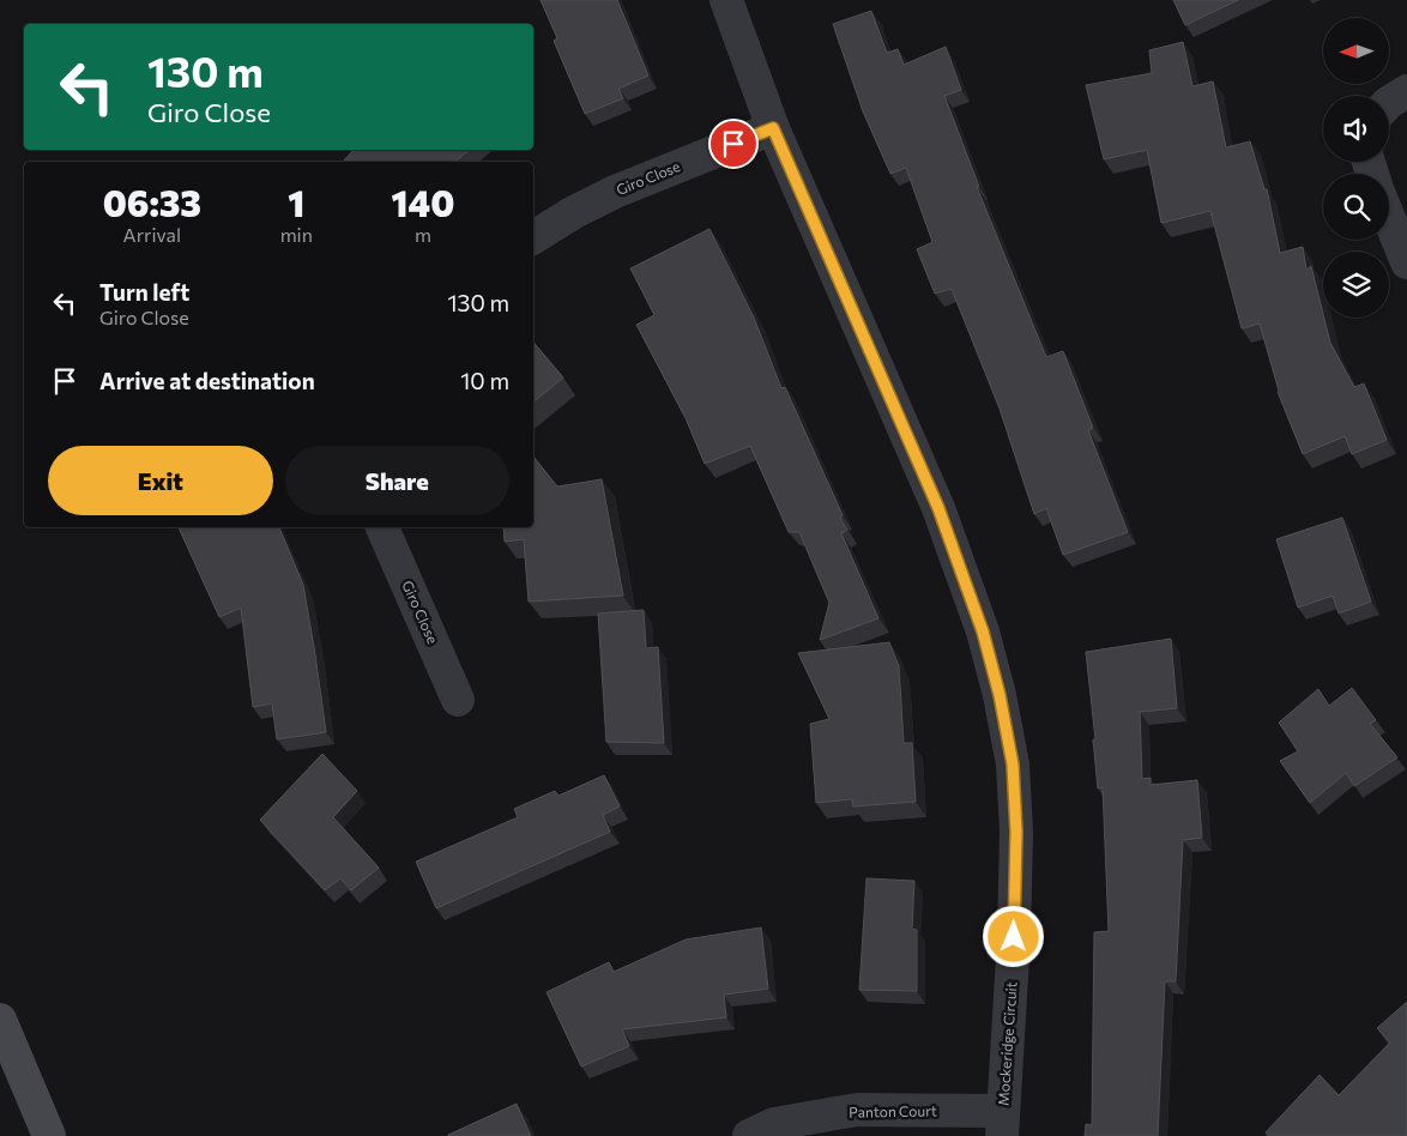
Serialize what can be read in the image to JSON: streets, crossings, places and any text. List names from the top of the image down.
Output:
{
  "streets": {
    "street": ["Giro Close", "Mockeridge Circuit", "Panton Court"]
  },
  "crossings": [
    ["Giro Close", "Mockeridge Circuit"],
    ["Mockeridge Circuit", "Panton Court"]
  ],
  "north": "left",
  "page": {
    "turn": ["130 m", "Giro Close"],
    "eta": [
      "06:33",
      "Arrival",
      "1",
      "min",
      "140",
      "m"
    ],
    "list": [
      {
        "name": "Turn left",
        "note": "Giro Close",
        "value": "130 m"
      },
      {
        "name": "Arrive at destination",
        "value": "10 m"
      }
    ],
    "buttons": ["Exit", "Share"]
  }
}
